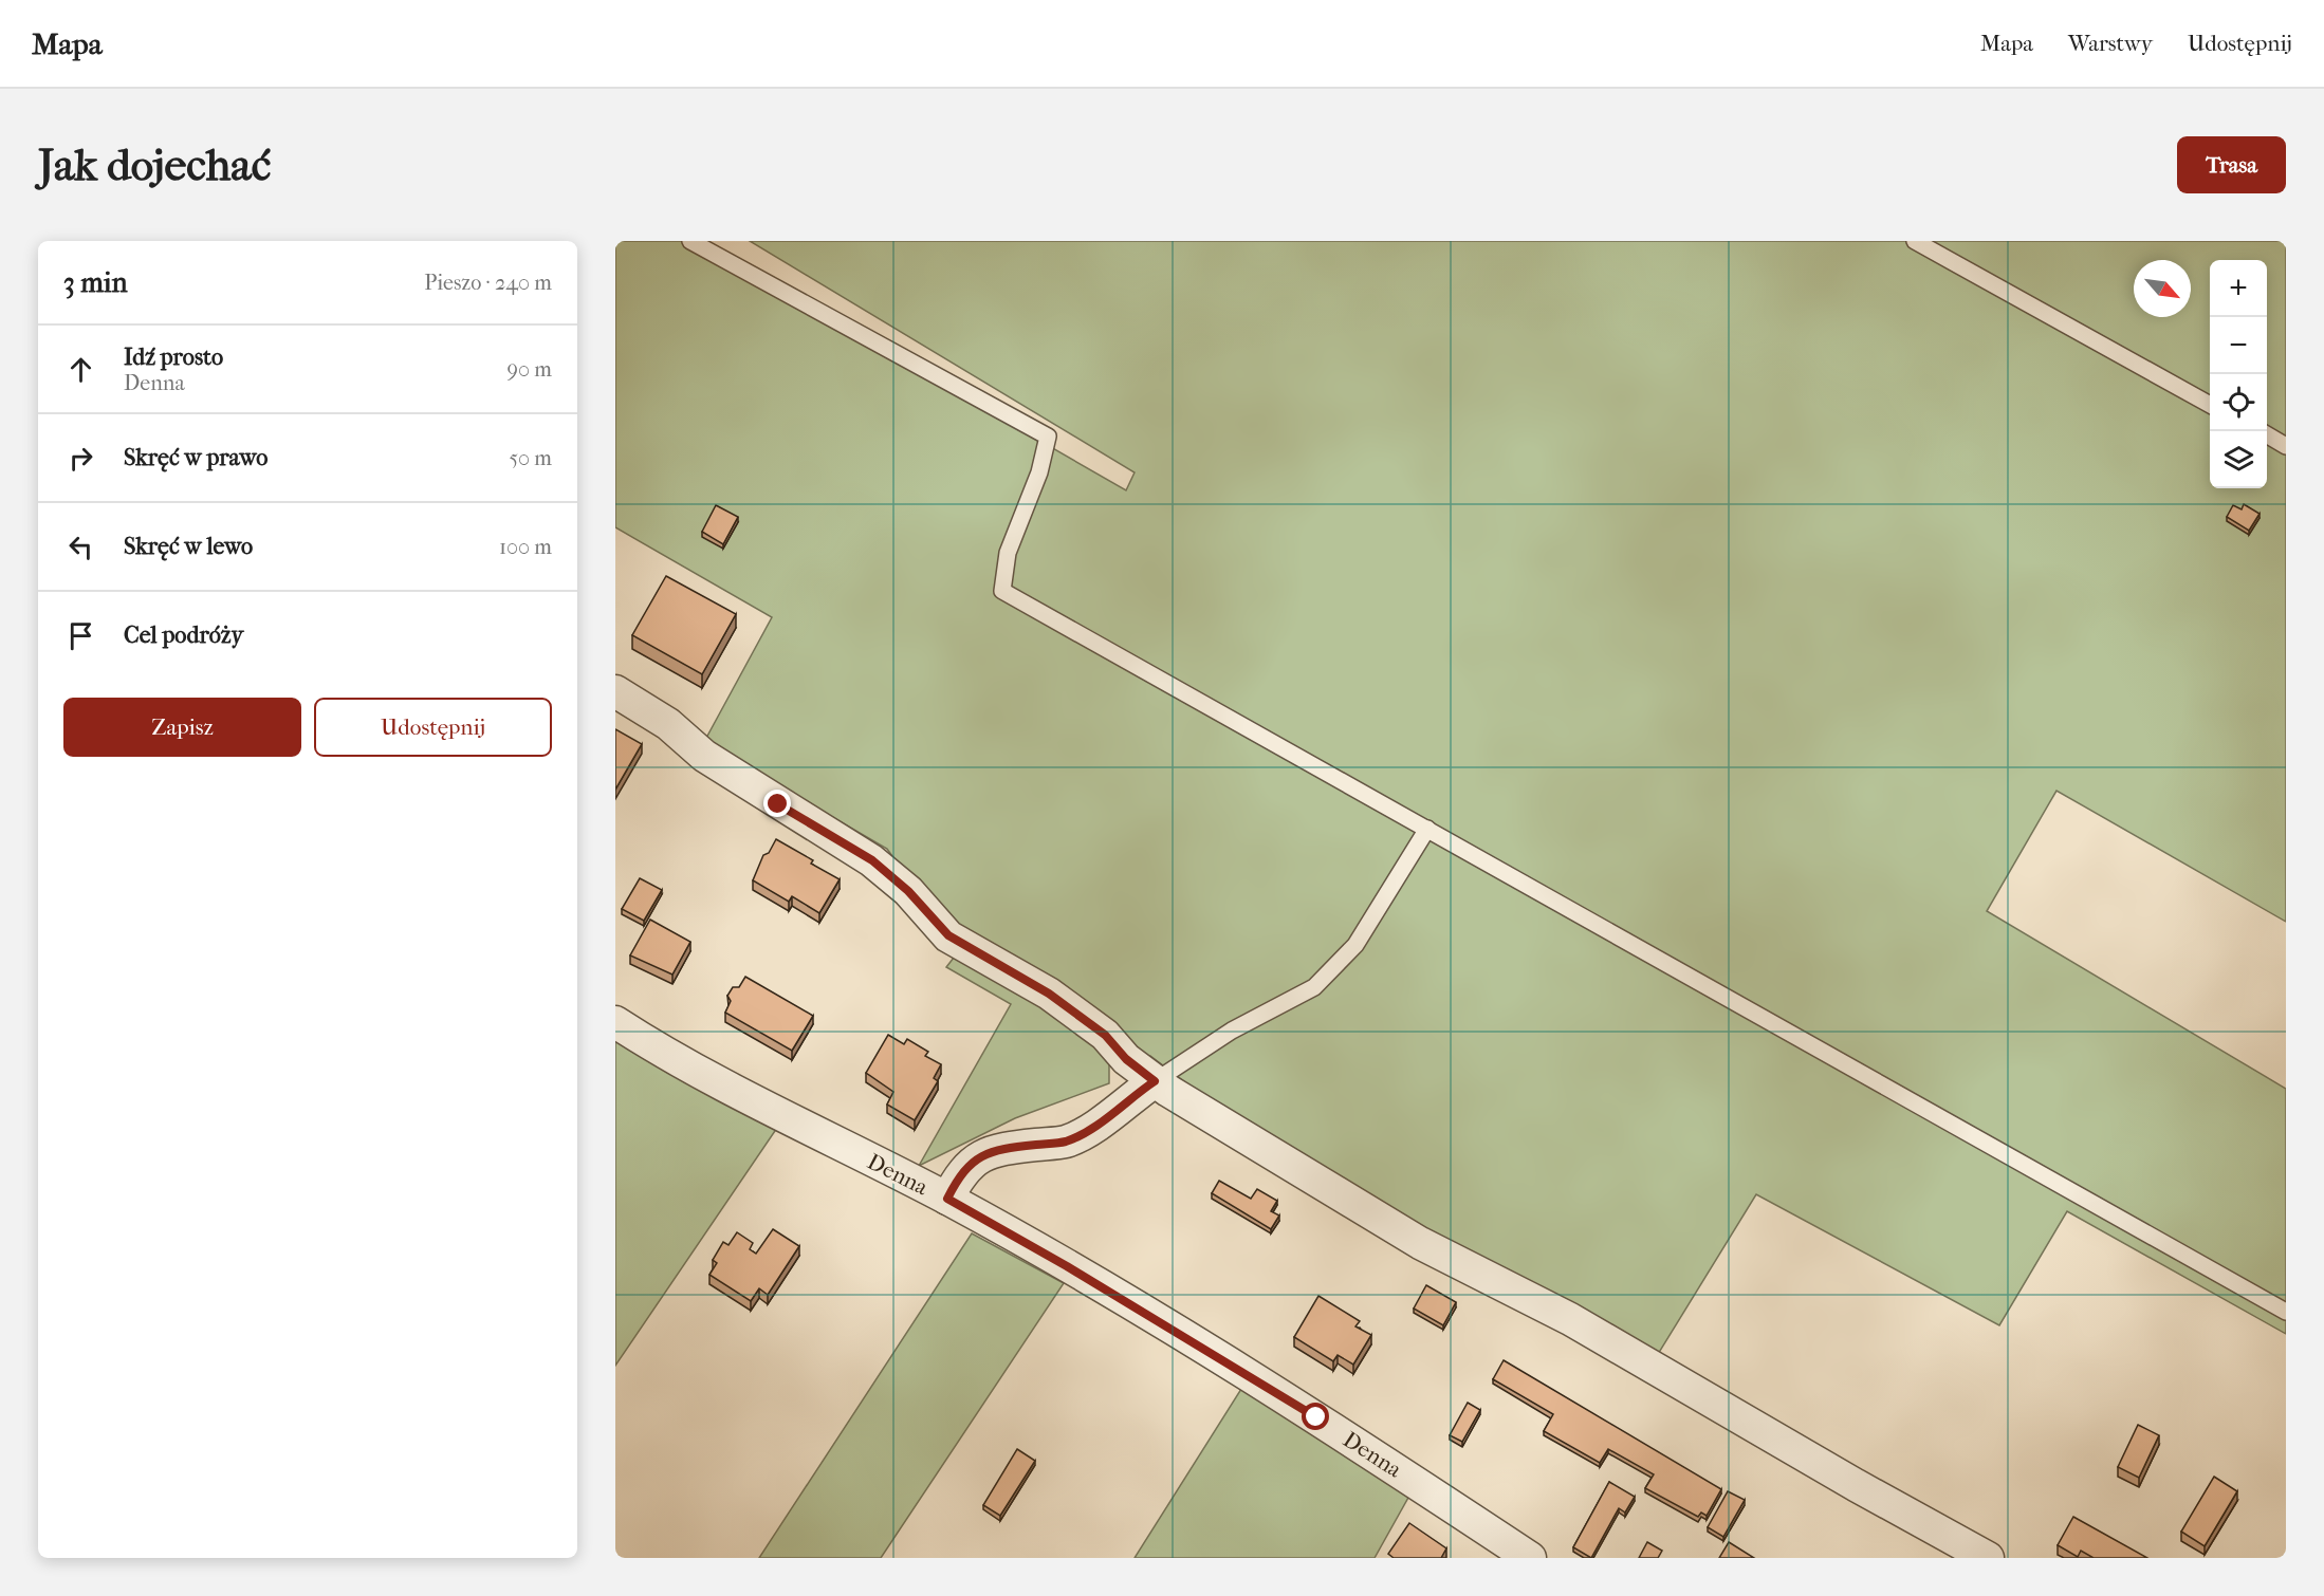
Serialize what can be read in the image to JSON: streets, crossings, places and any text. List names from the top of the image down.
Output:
{
  "streets": {
    "street": ["Denna"]
  },
  "north": "bottom right",
  "page": {
    "header": "Mapa",
    "nav": ["Mapa", "Warstwy", "Udostępnij"],
    "buttons": [
      "Trasa",
      ["Zapisz", "Udostępnij"]
    ],
    "title": "Jak dojechać",
    "heading": ["3 min", "Pieszo · 240 m"],
    "map_buttons": ["+", "−"],
    "list": [
      ["Idź prosto", "Denna", "90 m"],
      ["Skręć w prawo", "50 m"],
      ["Skręć w lewo", "100 m"],
      "Cel podróży"
    ]
  }
}
